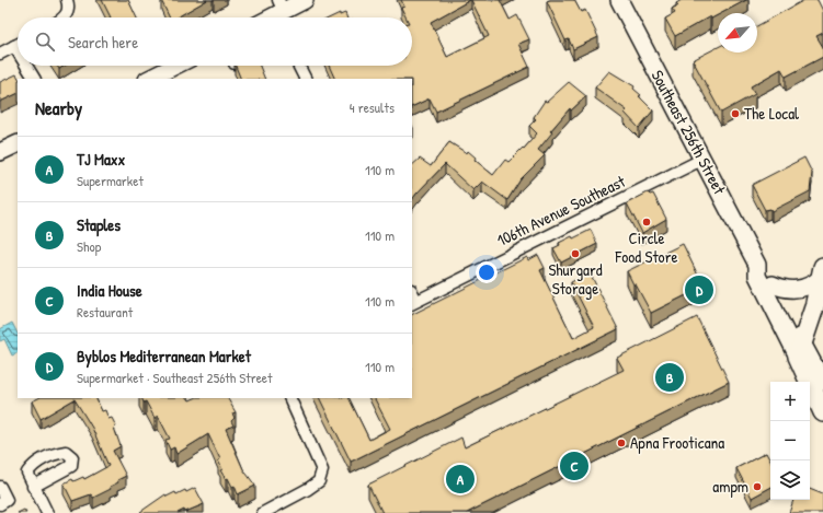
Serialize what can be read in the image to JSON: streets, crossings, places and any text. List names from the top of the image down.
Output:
{
  "streets": {
    "main road": ["Southeast 256th Street"],
    "street": ["106th Avenue Southeast"]
  },
  "crossings": [
    ["Southeast 256th Street", "106th Avenue Southeast"]
  ],
  "places": [
    "The Local",
    "Circle Food Store",
    "Shurgard Storage",
    "Apna Frooticana",
    "ampm"
  ],
  "north": "bottom left",
  "page": {
    "search": "Search here",
    "heading": ["Nearby", "4 results"],
    "list": [
      {
        "mark": "A",
        "name": "TJ Maxx",
        "note": "Supermarket",
        "value": "110 m"
      },
      {
        "mark": "B",
        "name": "Staples",
        "note": "Shop",
        "value": "110 m"
      },
      {
        "mark": "C",
        "name": "India House",
        "note": "Restaurant",
        "value": "110 m"
      },
      {
        "mark": "D",
        "name": "Byblos Mediterranean Market",
        "note": "Supermarket · Southeast 256th Street",
        "value": "110 m"
      }
    ],
    "pins": [
      "D",
      "B",
      "C",
      "A"
    ],
    "map_buttons": ["+", "−"]
  }
}
